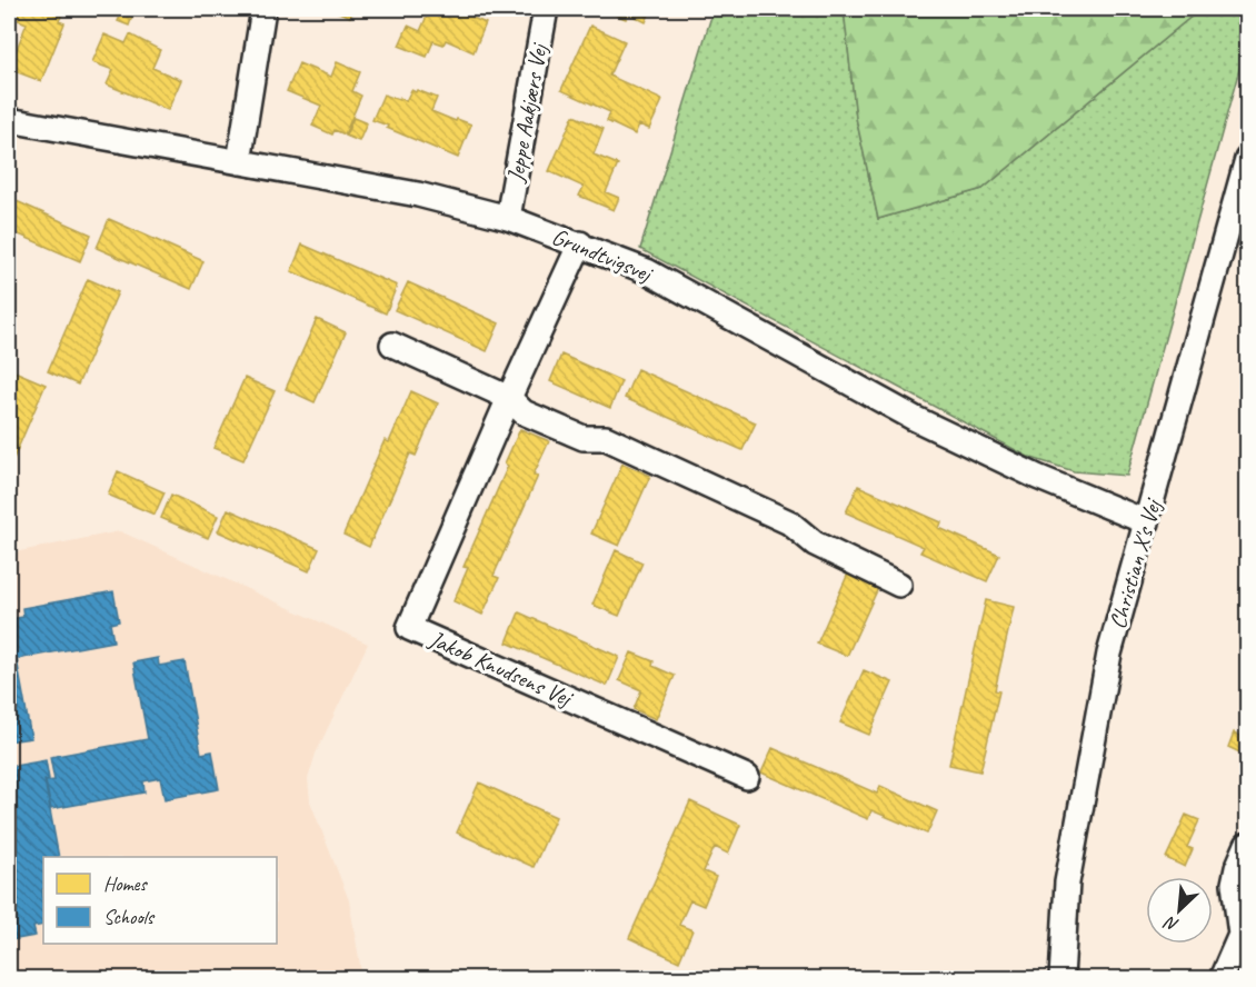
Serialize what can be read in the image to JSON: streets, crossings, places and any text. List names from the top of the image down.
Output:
{
  "streets": {
    "street": [
      "Jeppe Aakjærs Vej",
      "Grundtvigsvej",
      "Christian X's Vej",
      "Jakob Knudsens Vej"
    ]
  },
  "crossings": [
    ["Jeppe Aakjærs Vej", "Grundtvigsvej"],
    ["Grundtvigsvej", "Christian X's Vej"],
    ["Grundtvigsvej", "Jakob Knudsens Vej"]
  ],
  "legend": ["Homes", "Schools"],
  "north": "bottom left"
}
